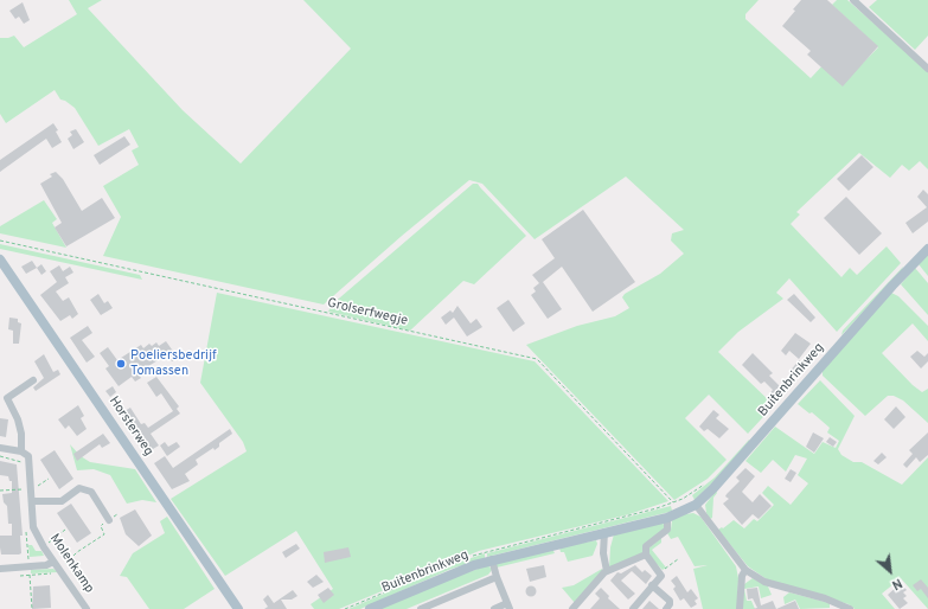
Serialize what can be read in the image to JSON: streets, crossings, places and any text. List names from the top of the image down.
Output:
{
  "streets": {
    "main road": ["Buitenbrinkweg", "Horsterweg"],
    "street": ["Molenkamp"],
    "path": ["Grolserfwegje"]
  },
  "places": ["Poeliersbedrijf Tomassen"],
  "north": "bottom right"
}
